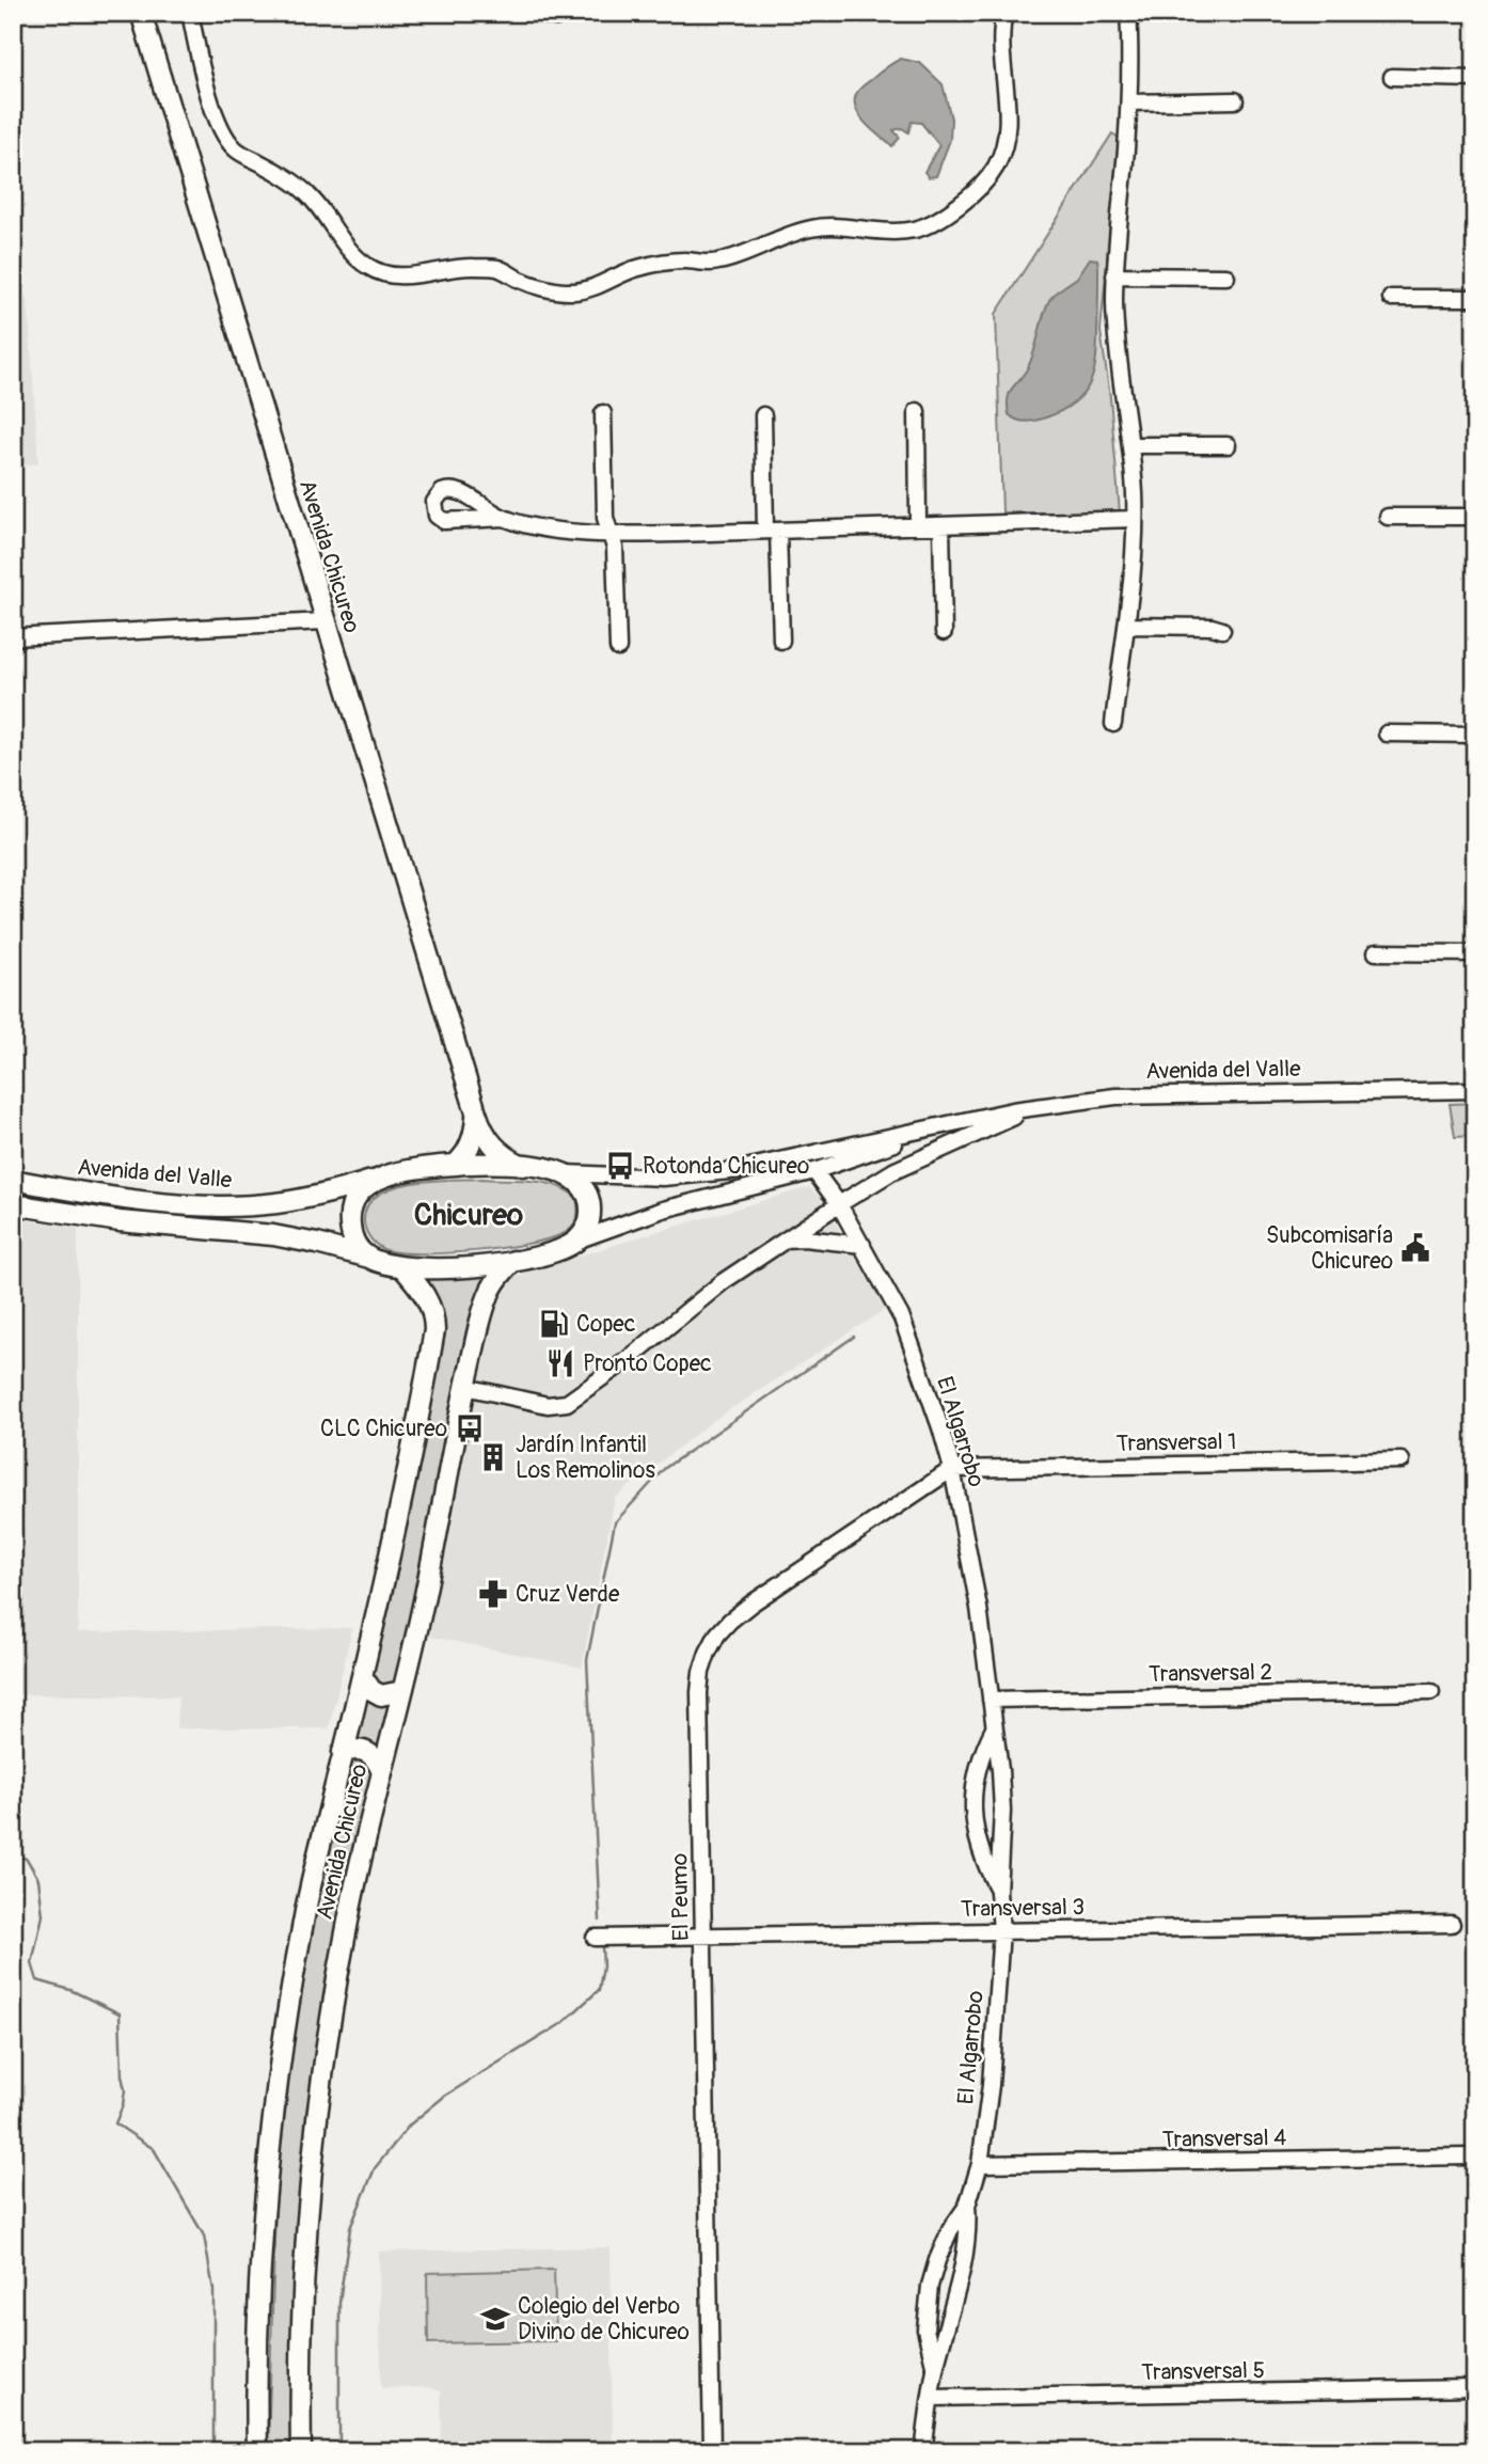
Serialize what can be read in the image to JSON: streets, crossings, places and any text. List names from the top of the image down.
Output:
{
  "streets": {
    "main road": ["Avenida Chicureo", "Avenida del Valle"],
    "street": [
      "El Algarrobo",
      "Transversal 1",
      "Transversal 2",
      "El Peumo",
      "Transversal 3",
      "Transversal 4",
      "Transversal 5"
    ]
  },
  "crossings": [
    ["Avenida Chicureo", "Avenida del Valle"],
    ["Avenida del Valle", "El Algarrobo"],
    ["El Algarrobo", "Transversal 1"],
    ["El Algarrobo", "Transversal 2"],
    ["El Algarrobo", "El Peumo"],
    ["El Algarrobo", "Transversal 3"],
    ["El Algarrobo", "Transversal 4"],
    ["Transversal 1", "El Peumo"],
    ["El Peumo", "Transversal 3"]
  ],
  "districts": ["Chicureo"],
  "places": {
    "bus stop": ["Rotonda Chicureo", "CLC Chicureo"],
    "public building": ["Subcomisaría Chicureo"],
    "fuel station": ["Copec"],
    "restaurant": ["Pronto Copec"],
    "building": ["Jardín Infantil Los Remolinos"],
    "pharmacy": ["Cruz Verde"],
    "school or university": ["Colegio del Verbo Divino de Chicureo"]
  }
}
